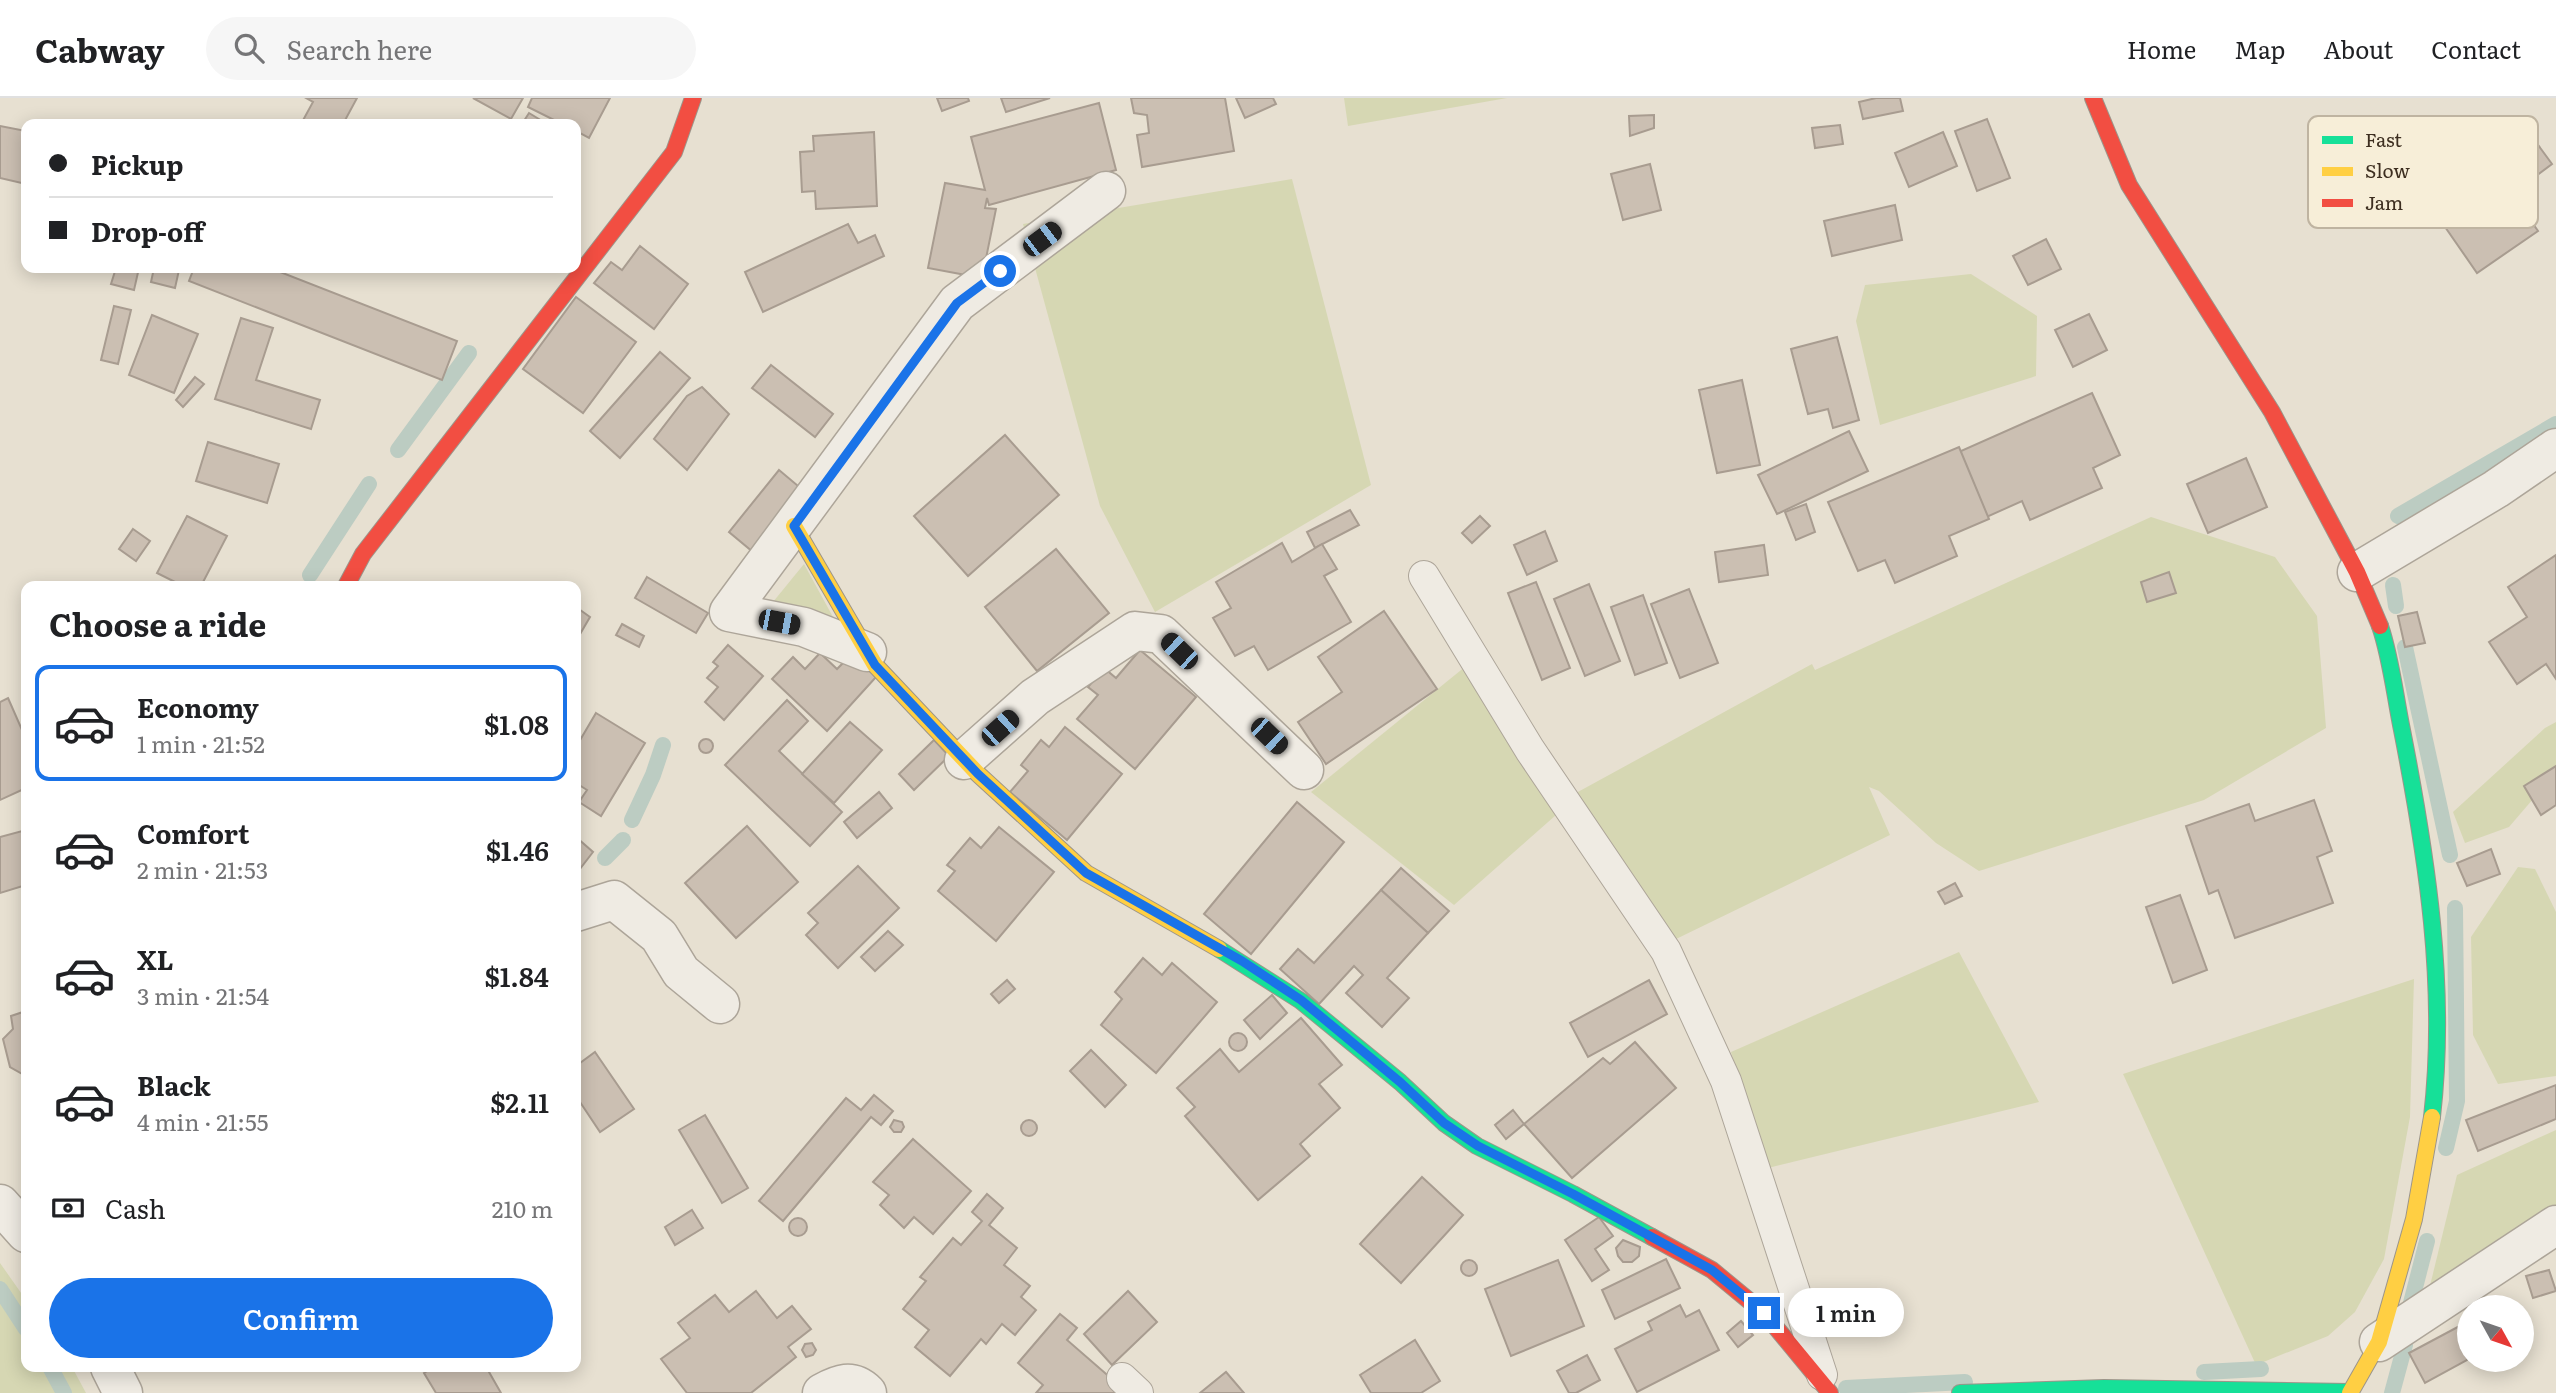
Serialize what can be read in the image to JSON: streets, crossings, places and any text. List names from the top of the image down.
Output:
{
  "legend": ["Fast", "Slow", "Jam"],
  "north": "bottom right",
  "page": {
    "header": "Cabway",
    "search": "Search here",
    "nav": [
      "Home",
      "Map",
      "About",
      "Contact"
    ],
    "banner": ["Pickup", "Drop-off"],
    "heading": "Choose a ride",
    "list": [
      {
        "name": "Economy",
        "note": "1 min · 21:52",
        "value": "$1.08"
      },
      {
        "name": "Comfort",
        "note": "2 min · 21:53",
        "value": "$1.46"
      },
      {
        "name": "XL",
        "note": "3 min · 21:54",
        "value": "$1.84"
      },
      {
        "name": "Black",
        "note": "4 min · 21:55",
        "value": "$2.11"
      }
    ],
    "pay": ["Cash", "210 m"],
    "buttons": "Confirm",
    "bubble": "1 min"
  }
}
